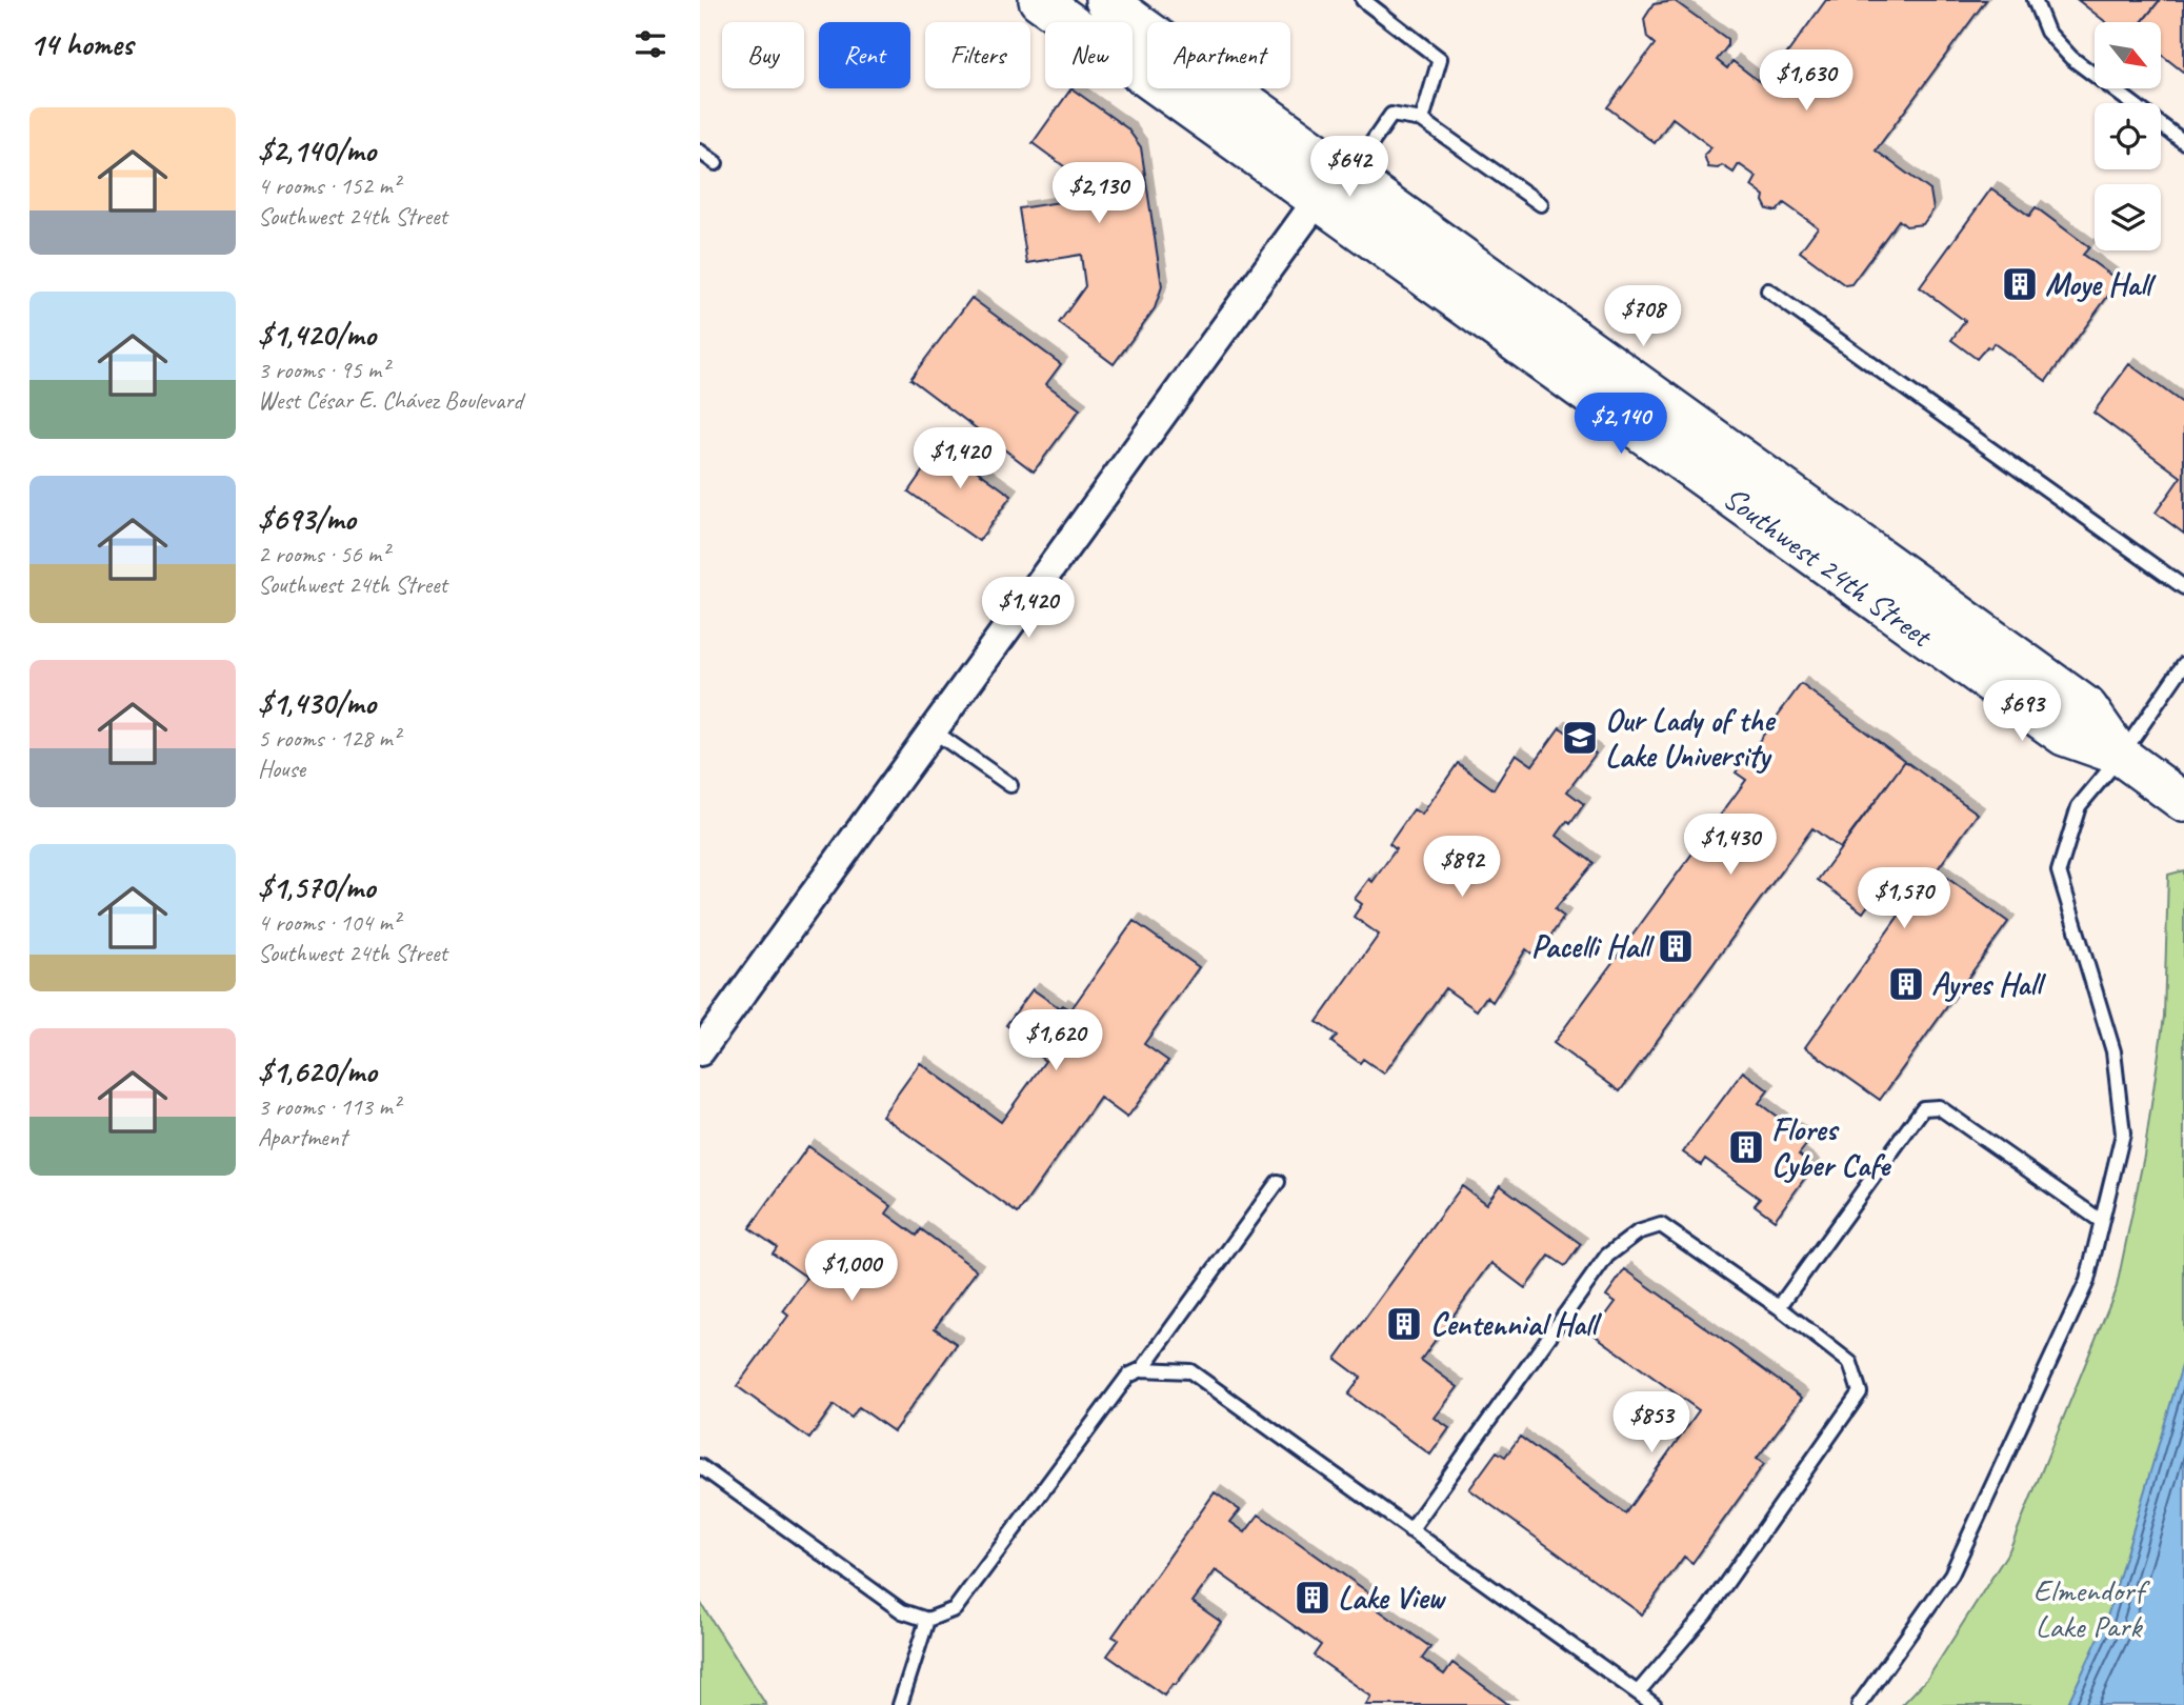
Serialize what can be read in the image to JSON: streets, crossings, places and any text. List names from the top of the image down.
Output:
{
  "streets": {
    "main road": ["Southwest 24th Street"]
  },
  "parks": ["Elmendorf Lake Park"],
  "places": {
    "building": [
      "Moye Hall",
      "Pacelli Hall",
      "Ayres Hall",
      "Flores Cyber Cafe",
      "Centennial Hall",
      "Lake View"
    ],
    "school or university": ["Our Lady of the Lake University"]
  },
  "north": "bottom right",
  "page": {
    "heading": "14 homes",
    "chip": [
      "Buy",
      "Rent",
      "Filters",
      "New",
      "Apartment"
    ],
    "price": [
      "$1,630",
      "$642",
      "$2,130",
      "$708",
      "$2,140",
      "$1,420",
      "$1,420",
      "$693",
      "$1,430",
      "$892",
      "$1,570",
      "$1,620",
      "$1,000",
      "$853"
    ],
    "list": [
      {
        "name": "$2,140/mo",
        "note": "4 rooms · 152 m² · Southwest 24th Street"
      },
      {
        "name": "$1,420/mo",
        "note": "3 rooms · 95 m² · West César E. Chávez Boulevard"
      },
      {
        "name": "$693/mo",
        "note": "2 rooms · 56 m² · Southwest 24th Street"
      },
      {
        "name": "$1,430/mo",
        "note": "5 rooms · 128 m² · House"
      },
      {
        "name": "$1,570/mo",
        "note": "4 rooms · 104 m² · Southwest 24th Street"
      },
      {
        "name": "$1,620/mo",
        "note": "3 rooms · 113 m² · Apartment"
      }
    ]
  }
}
